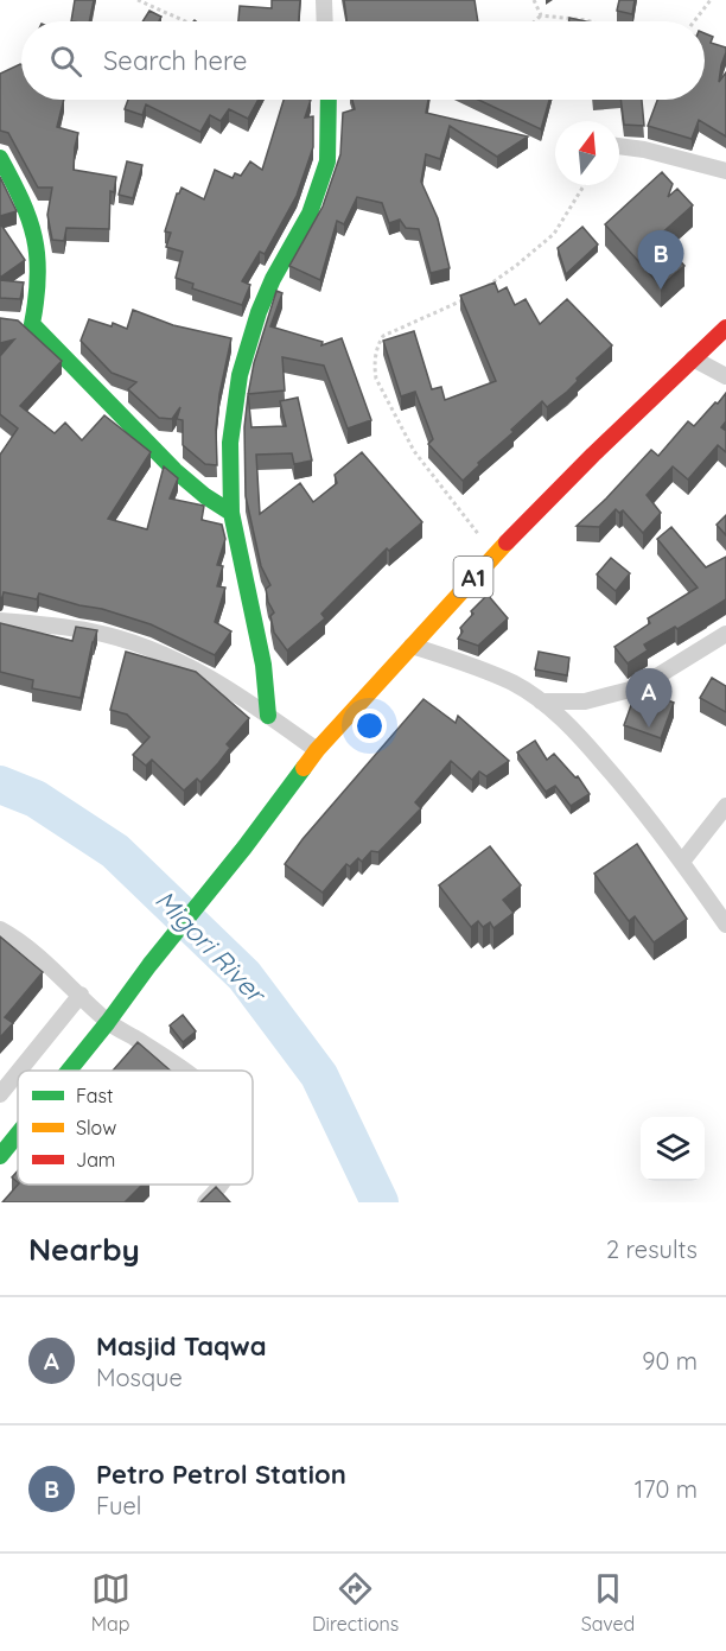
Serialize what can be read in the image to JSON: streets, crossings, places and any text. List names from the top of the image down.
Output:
{
  "streets": {
    "main road": ["A1"]
  },
  "water": ["Migori River"],
  "legend": ["Fast", "Slow", "Jam"],
  "north": "top",
  "page": {
    "search": "Search here",
    "pins": ["B", "A"],
    "heading": ["Nearby", "2 results"],
    "list": [
      {
        "mark": "A",
        "name": "Masjid Taqwa",
        "note": "Mosque",
        "value": "90 m"
      },
      {
        "mark": "B",
        "name": "Petro Petrol Station",
        "note": "Fuel",
        "value": "170 m"
      }
    ],
    "nav": ["Map", "Directions", "Saved"]
  }
}
